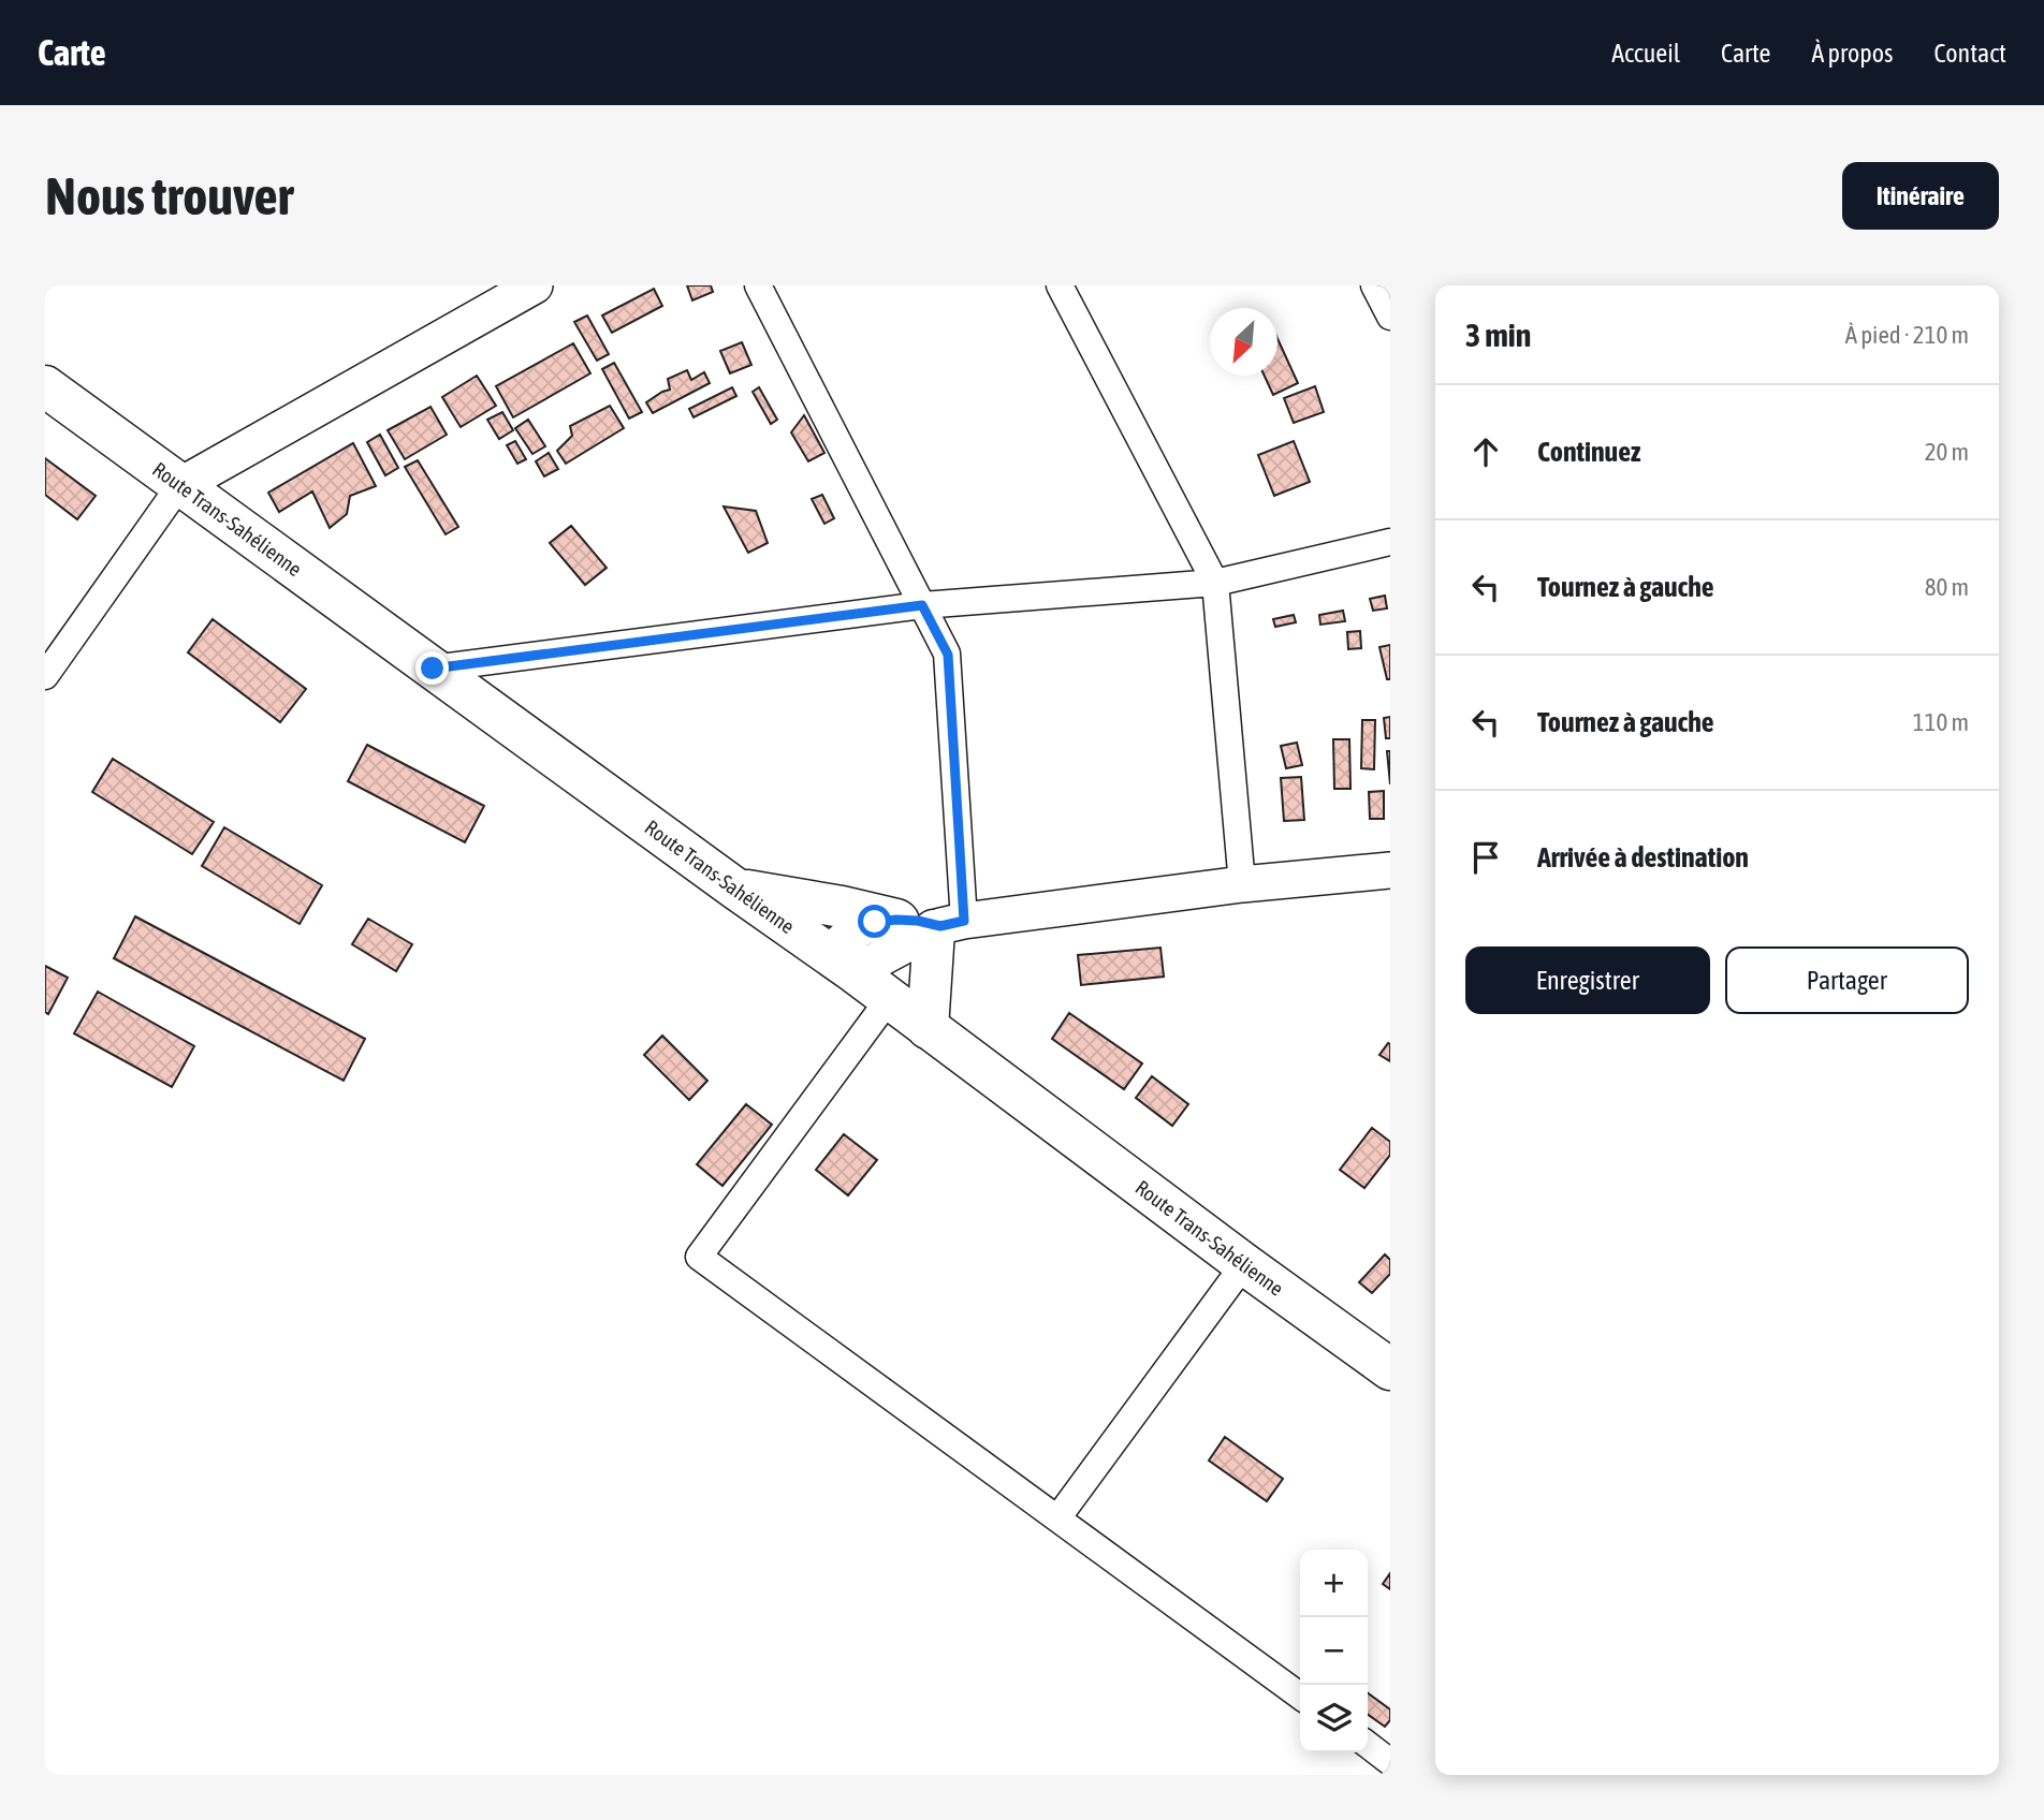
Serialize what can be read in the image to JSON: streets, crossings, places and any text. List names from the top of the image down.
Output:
{
  "streets": {
    "highway": ["Route Trans-Sahélienne"]
  },
  "north": "bottom left",
  "page": {
    "header": "Carte",
    "nav": [
      "Accueil",
      "Carte",
      "À propos",
      "Contact"
    ],
    "buttons": [
      "Itinéraire",
      ["Enregistrer", "Partager"]
    ],
    "title": "Nous trouver",
    "heading": ["3 min", "À pied · 210 m"],
    "list": [
      ["Continuez", "20 m"],
      ["Tournez à gauche", "80 m"],
      ["Tournez à gauche", "110 m"],
      "Arrivée à destination"
    ],
    "map_buttons": ["+", "−"]
  }
}
